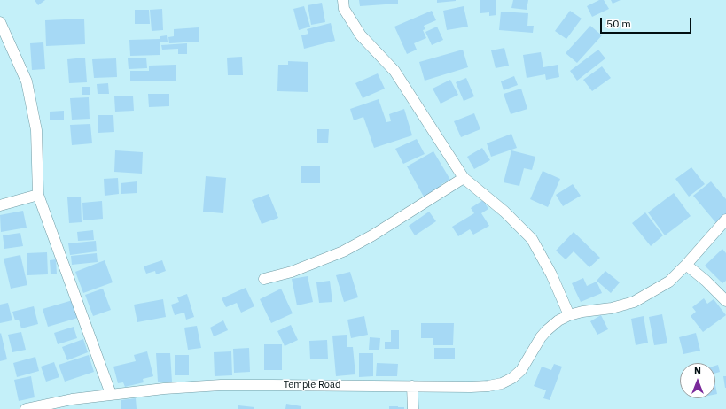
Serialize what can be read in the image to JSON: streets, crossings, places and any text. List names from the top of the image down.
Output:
{
  "streets": {
    "street": ["Temple Road"]
  },
  "scale_bar": "50 m",
  "north": "top"
}
